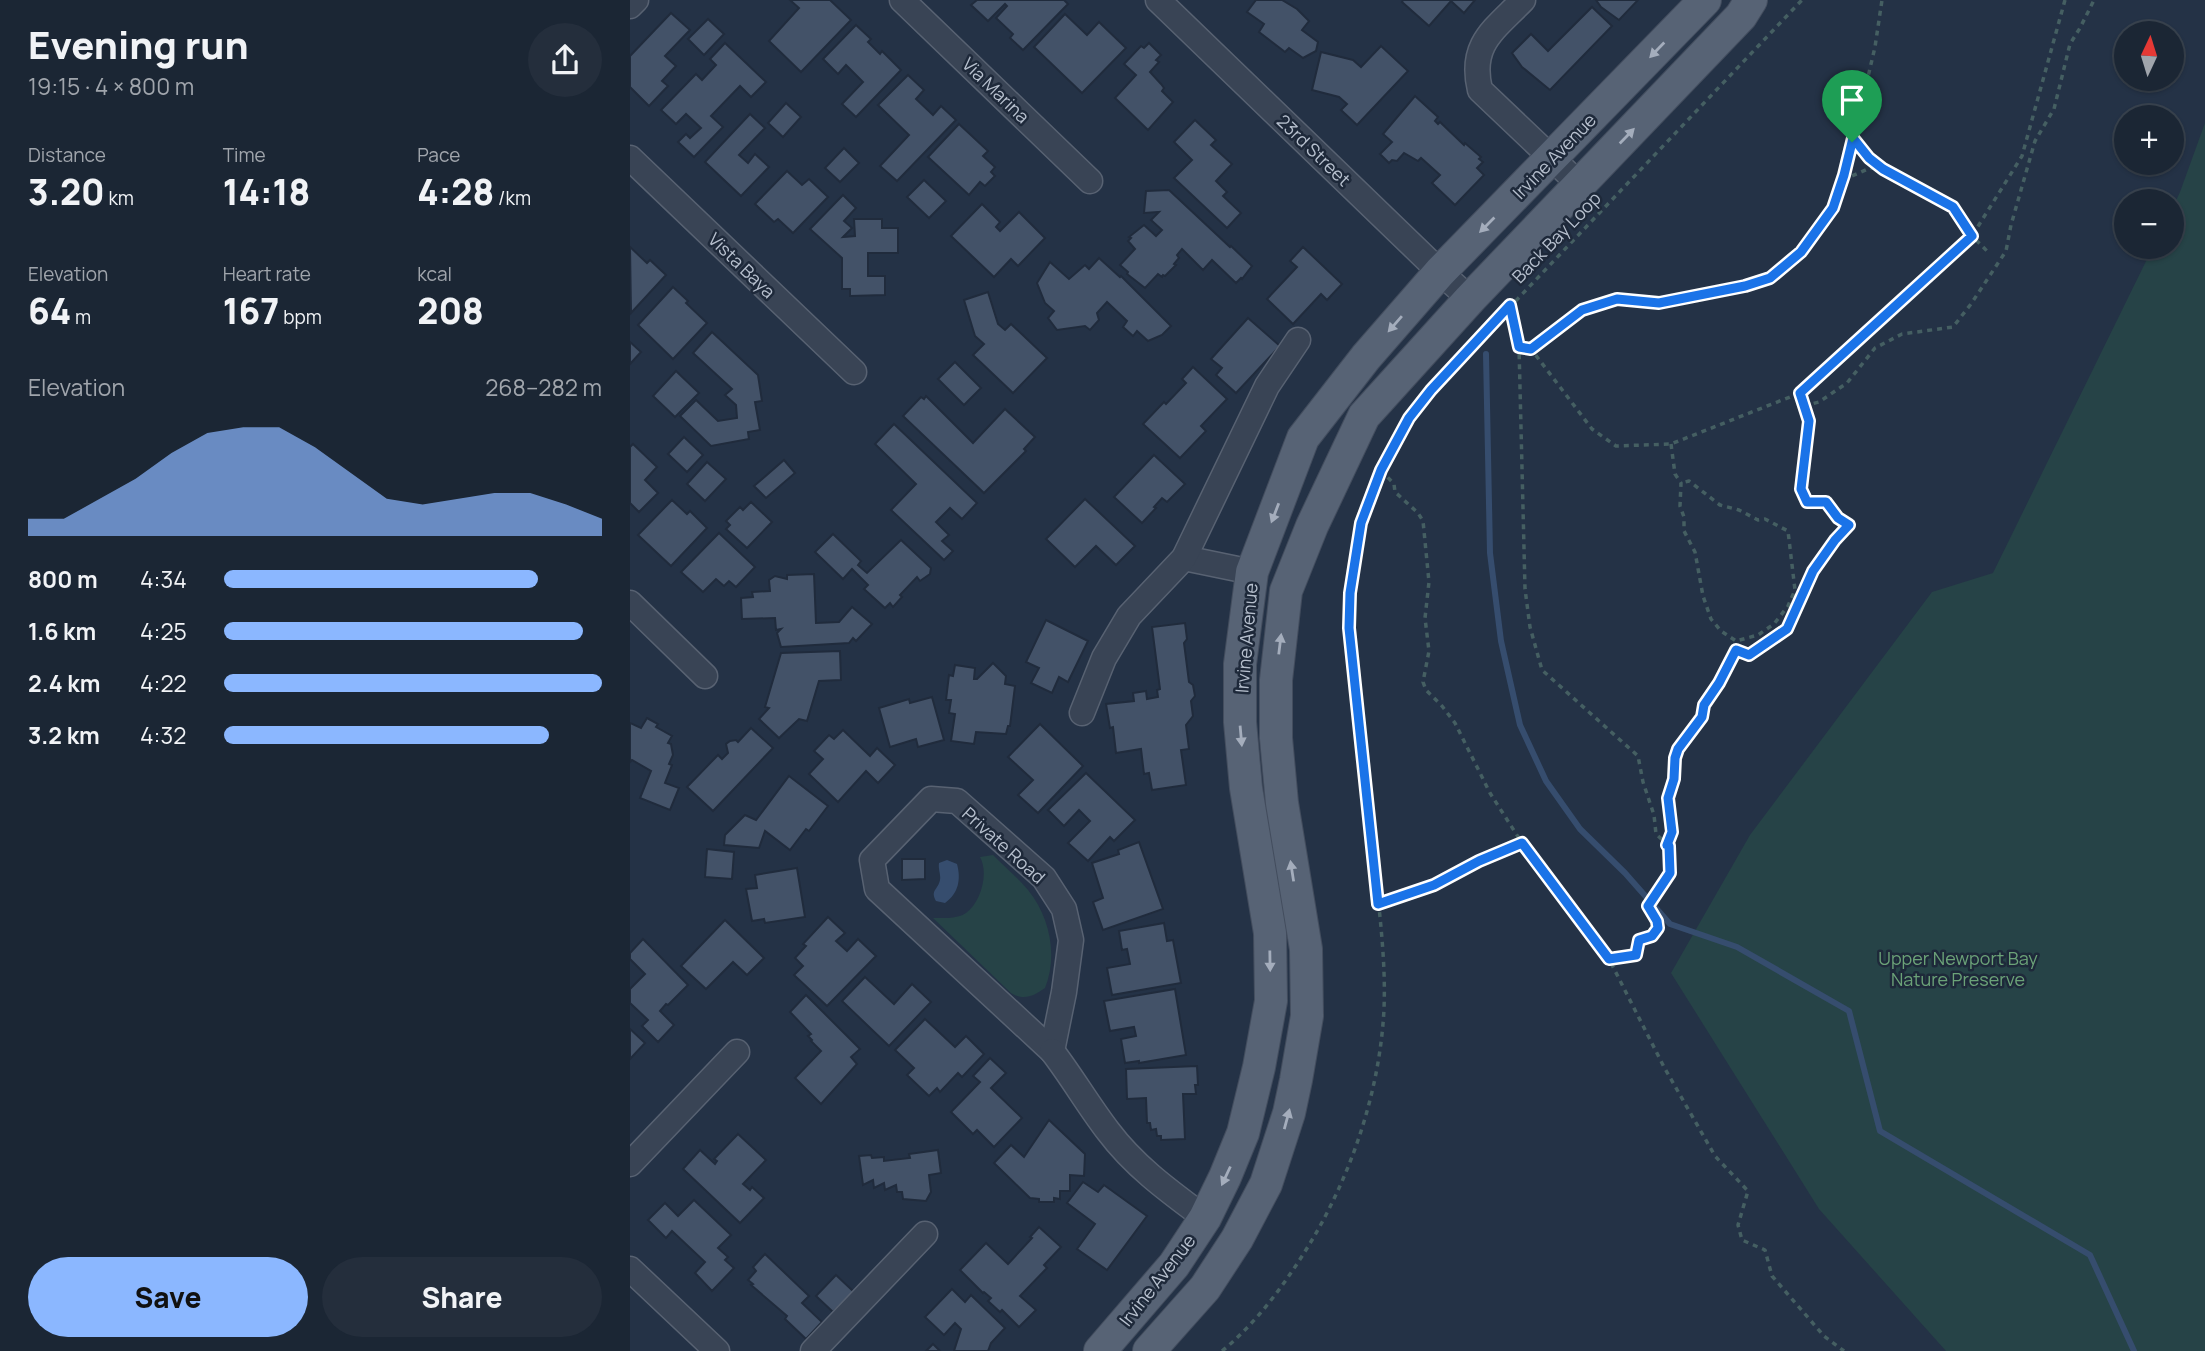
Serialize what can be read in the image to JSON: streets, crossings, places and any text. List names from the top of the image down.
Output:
{
  "streets": {
    "main road": ["Irvine Avenue"],
    "street": [
      "Via Marina",
      "23rd Street",
      "Vista Baya",
      "Private Road"
    ],
    "path": ["Back Bay Loop"]
  },
  "crossings": [
    ["23rd Street", "Irvine Avenue"],
    ["Irvine Avenue", "Private Road"]
  ],
  "parks": ["Upper Newport Bay Nature Preserve"],
  "north": "top",
  "page": {
    "heading": ["Evening run", "19:15 · 4 × 800 m"],
    "map_buttons": ["+", "−"],
    "stats": [
      ["Distance", "3.20 km"],
      ["Time", "14:18"],
      ["Pace", "4:28 /km"],
      ["Elevation", "64 m"],
      ["Heart rate", "167 bpm"],
      ["kcal", "208"]
    ],
    "chart": ["Elevation", "268–282 m"],
    "list": [
      {
        "name": "800 m",
        "note": "4:34"
      },
      {
        "name": "1.6 km",
        "note": "4:25"
      },
      {
        "name": "2.4 km",
        "note": "4:22"
      },
      {
        "name": "3.2 km",
        "note": "4:32"
      }
    ],
    "buttons": ["Save", "Share"]
  }
}
